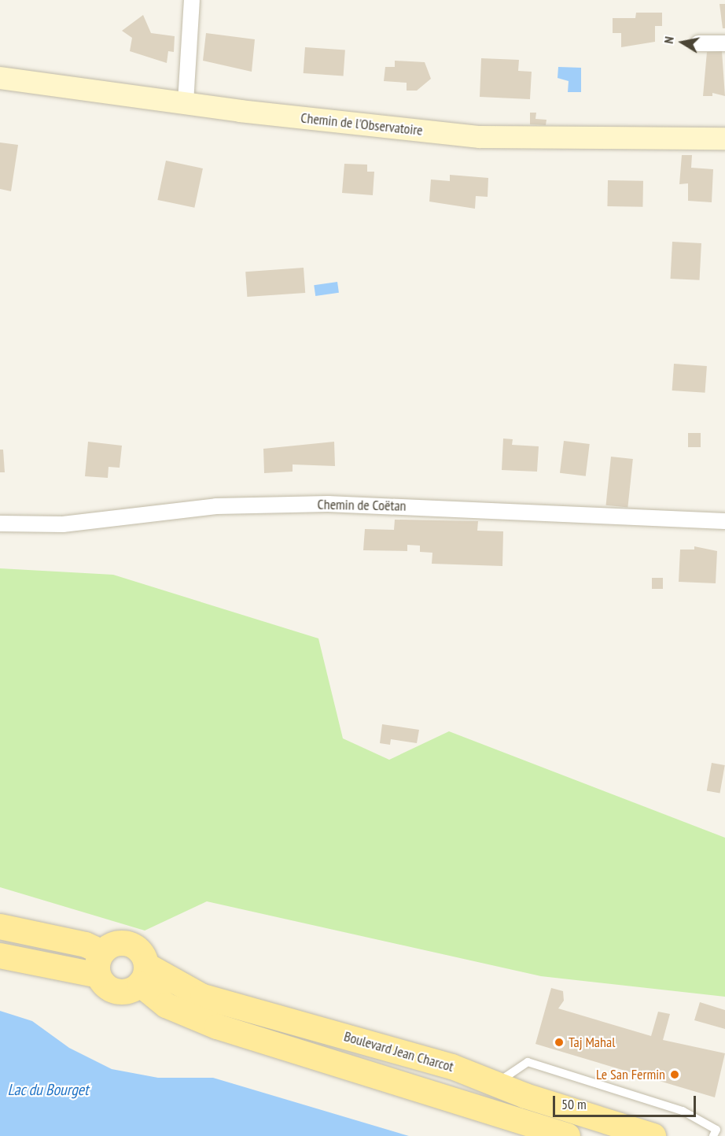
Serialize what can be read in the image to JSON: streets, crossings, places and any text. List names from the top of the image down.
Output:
{
  "streets": {
    "main road": ["Boulevard Jean Charcot"],
    "street": ["Chemin de l'Observatoire", "Chemin de Coëtan"]
  },
  "water": ["Lac du Bourget"],
  "places": ["Taj Mahal", "Le San Fermin"],
  "scale_bar": "50 m",
  "north": "left"
}
